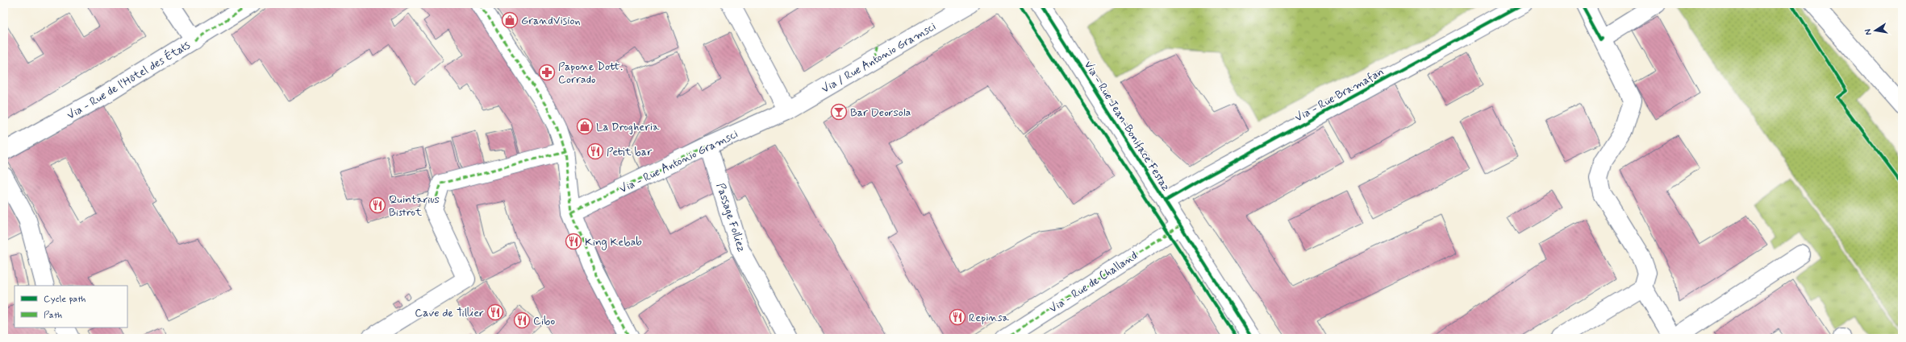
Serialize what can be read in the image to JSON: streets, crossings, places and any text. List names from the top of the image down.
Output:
{
  "streets": {
    "street": [
      "Via / Rue Antonio Gramsci",
      "Via - Rue de l'Hôtel des États",
      "Via - Rue Bramafan",
      "Via - Rue Jean-Boniface Festaz",
      "Via - Rue Antonio Gramsci",
      "Passage Folliez",
      "Via - Rue de Challand"
    ]
  },
  "crossings": [
    ["Via / Rue Antonio Gramsci", "Via - Rue Antonio Gramsci"],
    ["Via - Rue Bramafan", "Via - Rue Jean-Boniface Festaz"],
    ["Via - Rue Jean-Boniface Festaz", "Via - Rue de Challand"],
    ["Via - Rue Antonio Gramsci", "Passage Folliez"]
  ],
  "places": {
    "shop": ["GrandVision", "La Drogheria"],
    "pharmacy": ["Papone Dott. Corrado"],
    "bar": ["Bar Deorsola"],
    "restaurant": [
      "Petit bar",
      "Quintarius Bistrot",
      "King Kebab",
      "Cave de Tillier",
      "Repinsa",
      "Cibo"
    ]
  },
  "legend": ["Cycle path", "Path"],
  "north": "left"
}
